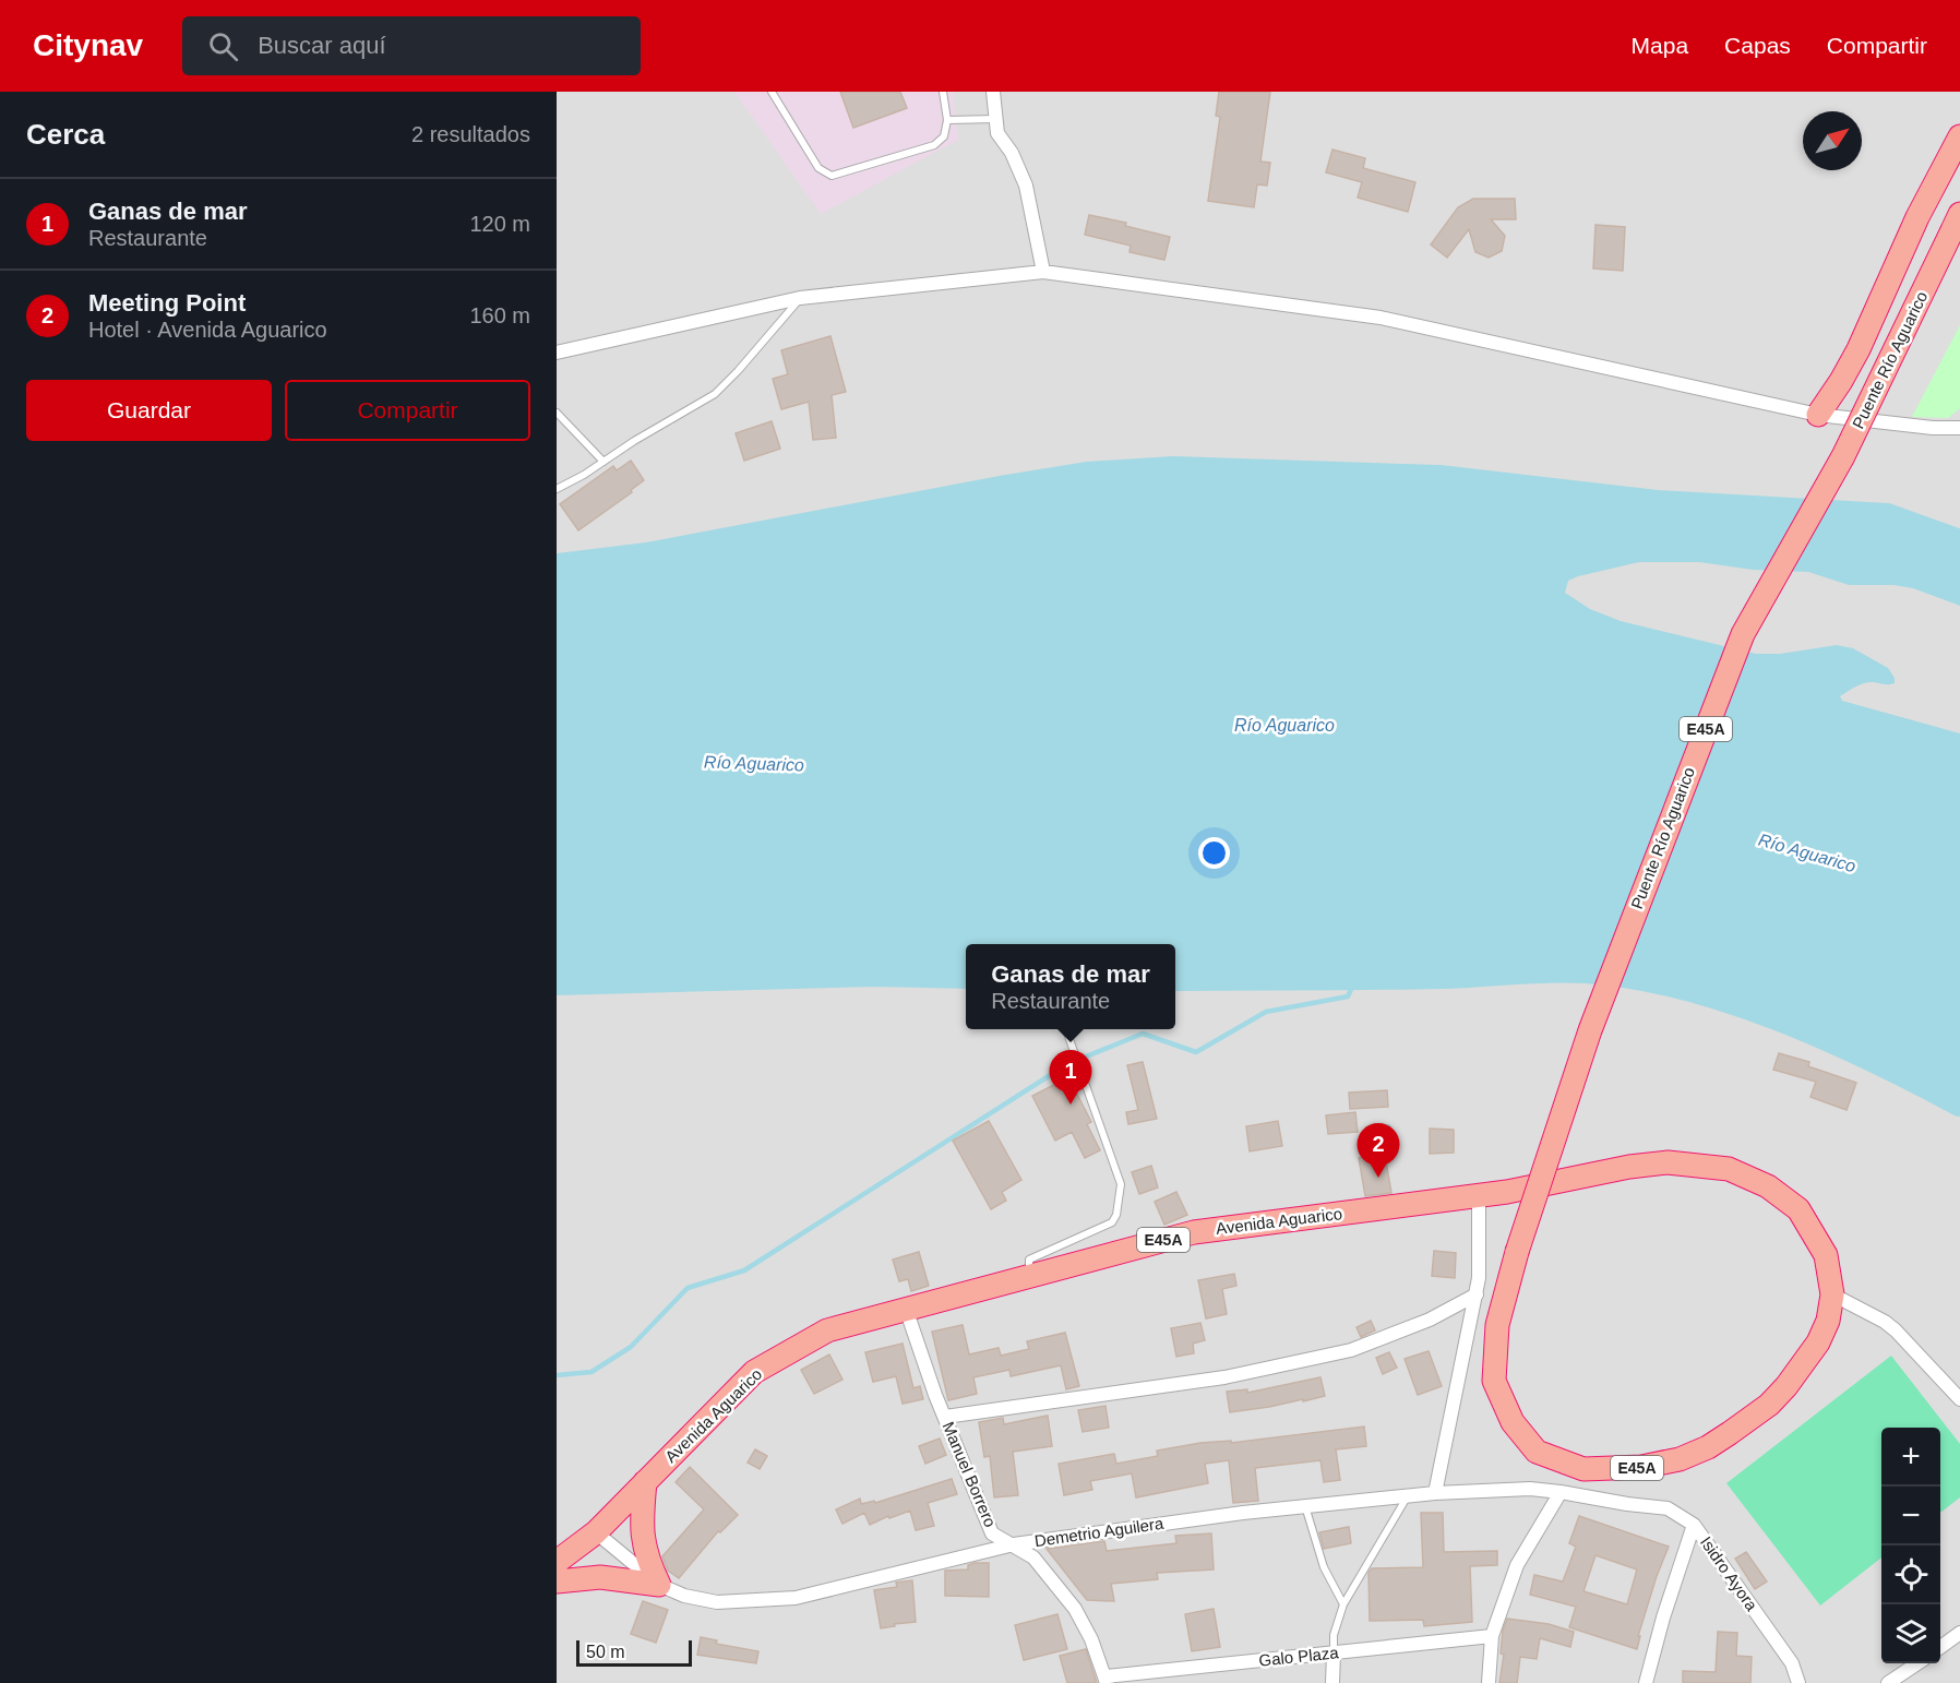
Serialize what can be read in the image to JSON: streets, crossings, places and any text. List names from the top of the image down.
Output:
{
  "streets": {
    "highway": ["Puente Río Aguarico", "E45A", "Avenida Aguarico"],
    "street": [
      "Manuel Borrero",
      "Demetrio Aguilera",
      "Isidro Ayora",
      "Galo Plaza"
    ]
  },
  "crossings": [
    ["Puente Río Aguarico", "Avenida Aguarico"],
    ["Avenida Aguarico", "Manuel Borrero"],
    ["Avenida Aguarico", "Demetrio Aguilera"],
    ["Manuel Borrero", "Demetrio Aguilera"],
    ["Manuel Borrero", "Galo Plaza"],
    ["Demetrio Aguilera", "Isidro Ayora"]
  ],
  "water": ["Río Aguarico"],
  "scale_bar": "50 m",
  "north": "top right",
  "page": {
    "header": "Citynav",
    "search": "Buscar aquí",
    "nav": ["Mapa", "Capas", "Compartir"],
    "heading": ["Cerca", "2 resultados"],
    "list": [
      {
        "mark": "1",
        "name": "Ganas de mar",
        "note": "Restaurante",
        "value": "120 m"
      },
      {
        "mark": "2",
        "name": "Meeting Point",
        "note": "Hotel · Avenida Aguarico",
        "value": "160 m"
      }
    ],
    "buttons": ["Guardar", "Compartir"],
    "popup": ["Ganas de mar", "Restaurante"],
    "pins": ["1", "2"],
    "map_buttons": ["+", "−"],
    "scale": "50 m"
  }
}
